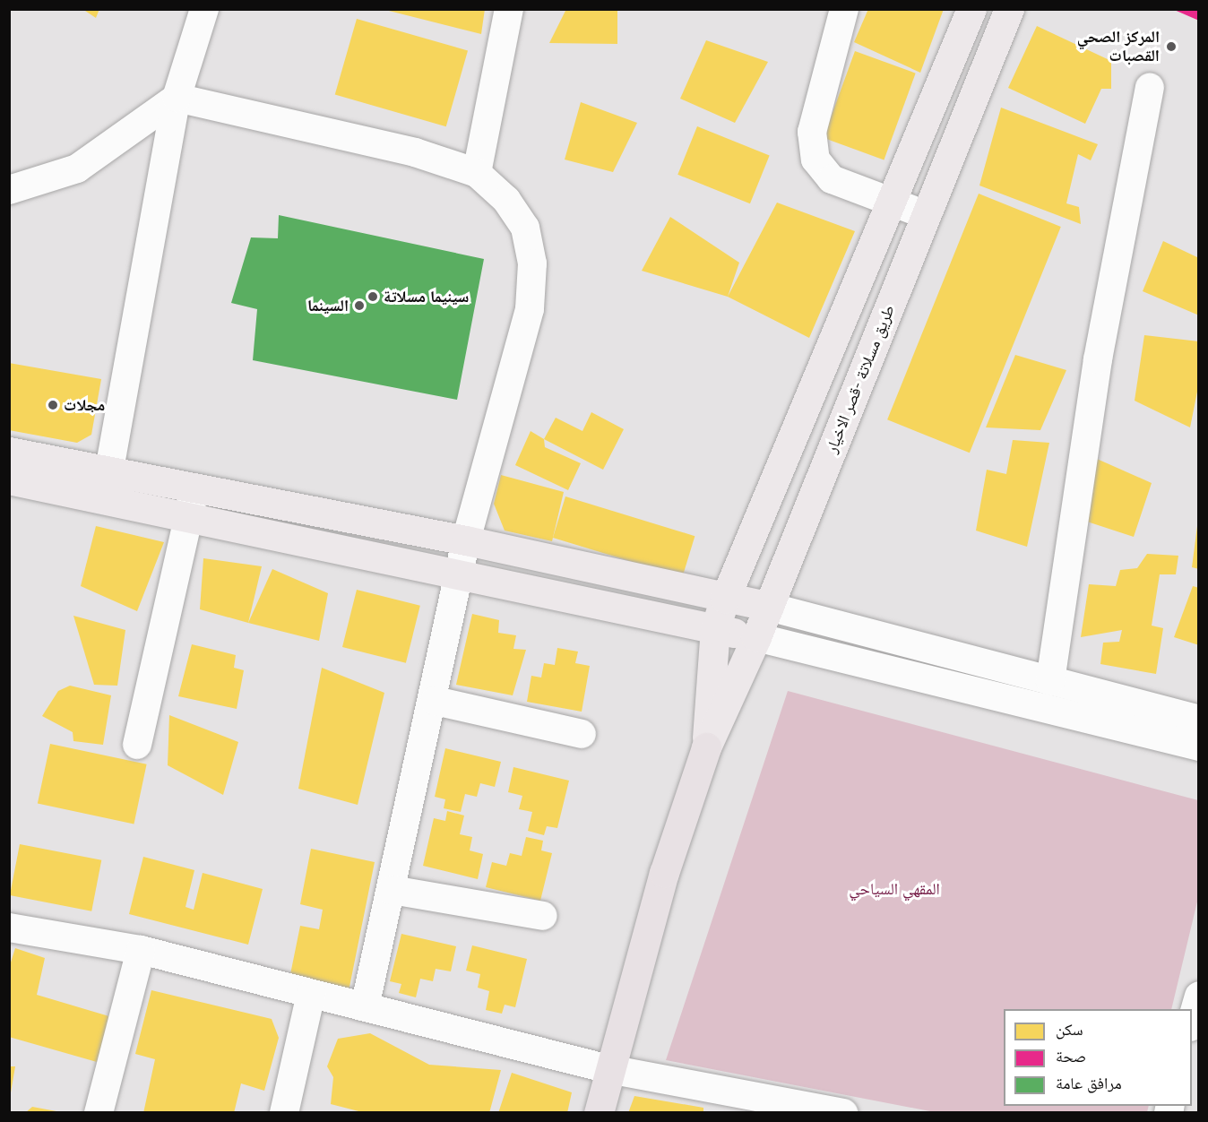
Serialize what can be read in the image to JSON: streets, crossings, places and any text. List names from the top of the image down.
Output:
{
  "streets": {
    "main road": ["طريق مسلاتة -قصر الاخيار"]
  },
  "parks": ["المقهي السياحي"],
  "places": [
    "المركز الصحي القصبات",
    "سينيما مسلاتة",
    "السينما",
    "مجلات"
  ],
  "legend": ["سكن", "صحة", "مرافق عامة"]
}
